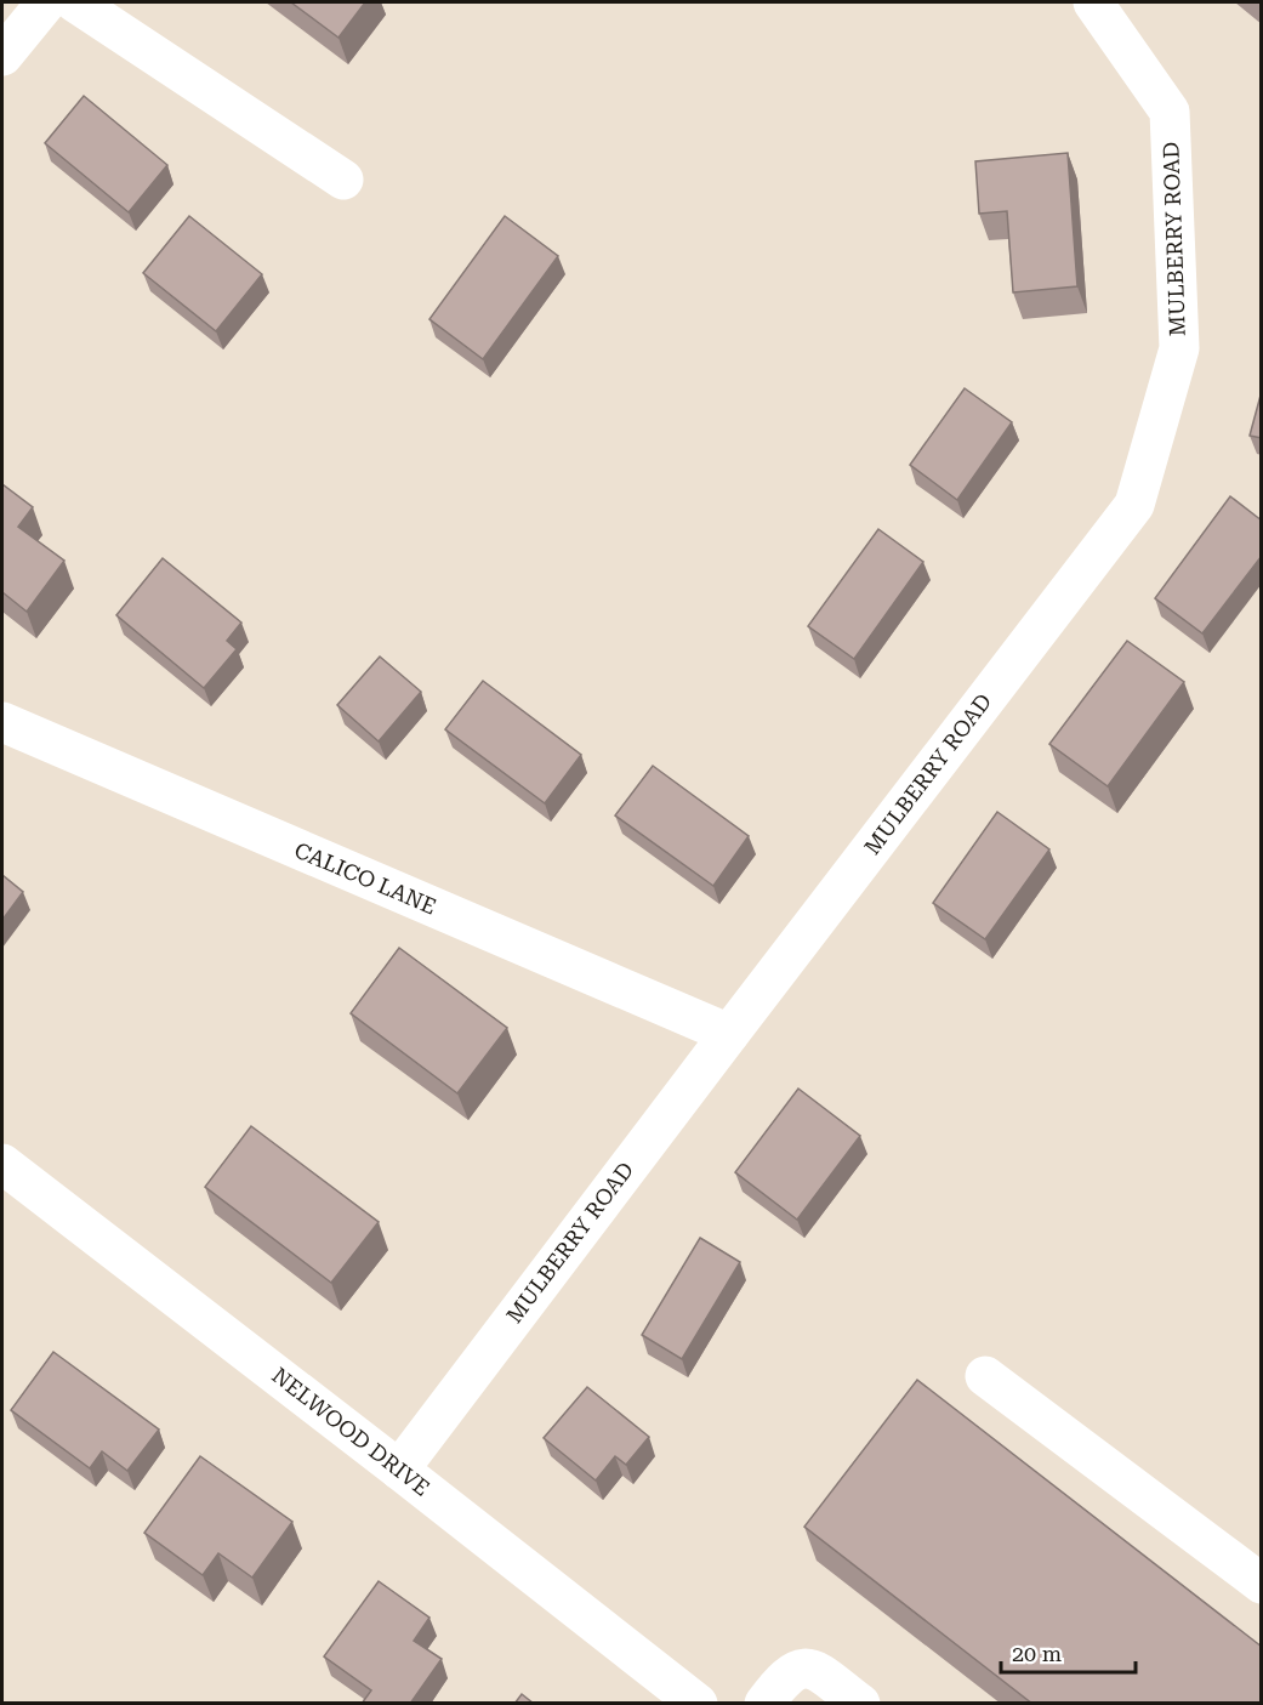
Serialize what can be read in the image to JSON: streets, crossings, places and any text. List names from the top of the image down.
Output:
{
  "streets": {
    "street": ["MULBERRY ROAD", "CALICO LANE", "NELWOOD DRIVE"]
  },
  "crossings": [
    ["MULBERRY ROAD", "CALICO LANE"],
    ["MULBERRY ROAD", "NELWOOD DRIVE"]
  ],
  "scale_bar": "20 m"
}
